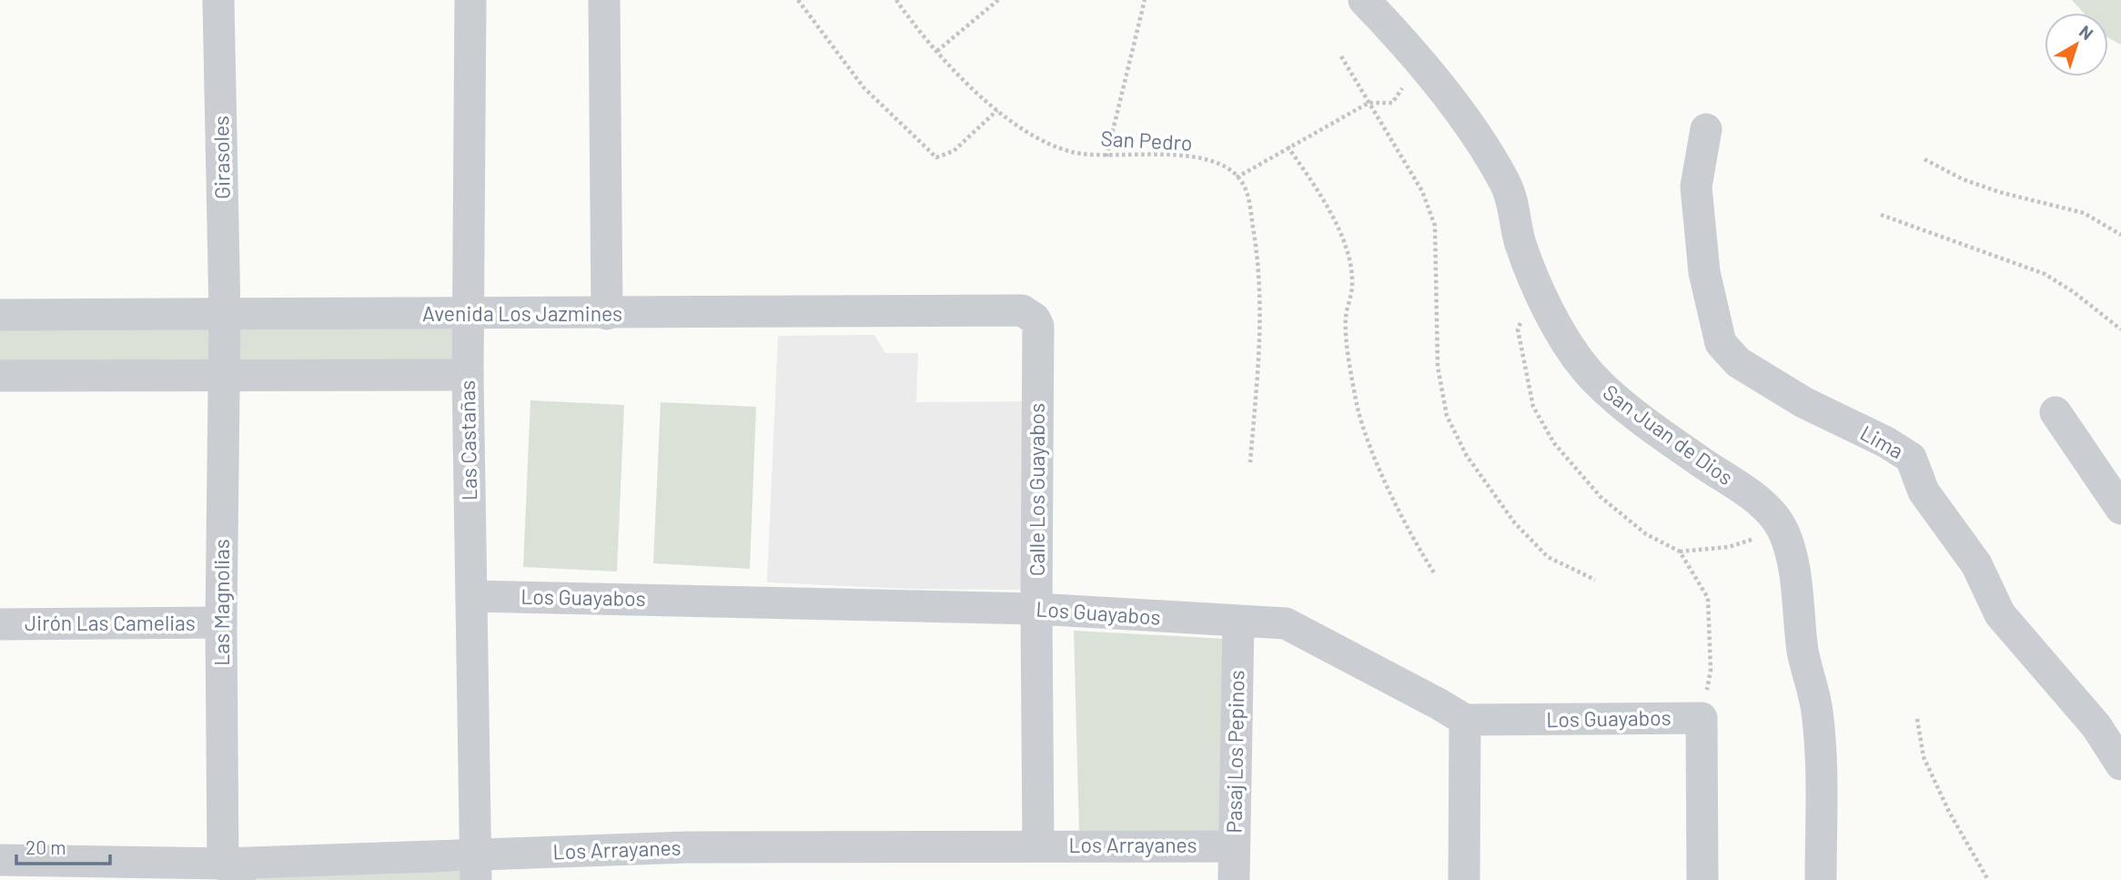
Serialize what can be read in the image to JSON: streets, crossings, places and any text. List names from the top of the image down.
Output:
{
  "streets": {
    "street": [
      "Girasoles",
      "Avenida Los Jazmines",
      "San Juan de Dios",
      "Las Castañas",
      "Lima",
      "Calle Los Guayabos",
      "Los Guayabos",
      "Las Magnolias",
      "Jirón Las Camelias",
      "Pasaj Los Pepinos",
      "Los Arrayanes"
    ],
    "path": ["San Pedro"]
  },
  "crossings": [
    ["Girasoles", "Avenida Los Jazmines"],
    ["Girasoles", "Las Magnolias"],
    ["Avenida Los Jazmines", "Las Castañas"],
    ["Avenida Los Jazmines", "Calle Los Guayabos"],
    ["Avenida Los Jazmines", "Las Magnolias"],
    ["Las Castañas", "Los Guayabos"],
    ["Las Castañas", "Los Arrayanes"],
    ["Calle Los Guayabos", "Los Guayabos"],
    ["Calle Los Guayabos", "Los Arrayanes"],
    ["Los Guayabos", "Pasaj Los Pepinos"],
    ["Las Magnolias", "Jirón Las Camelias"],
    ["Las Magnolias", "Los Arrayanes"],
    ["Pasaj Los Pepinos", "Los Arrayanes"]
  ],
  "scale_bar": "20 m",
  "north": "top right"
}
